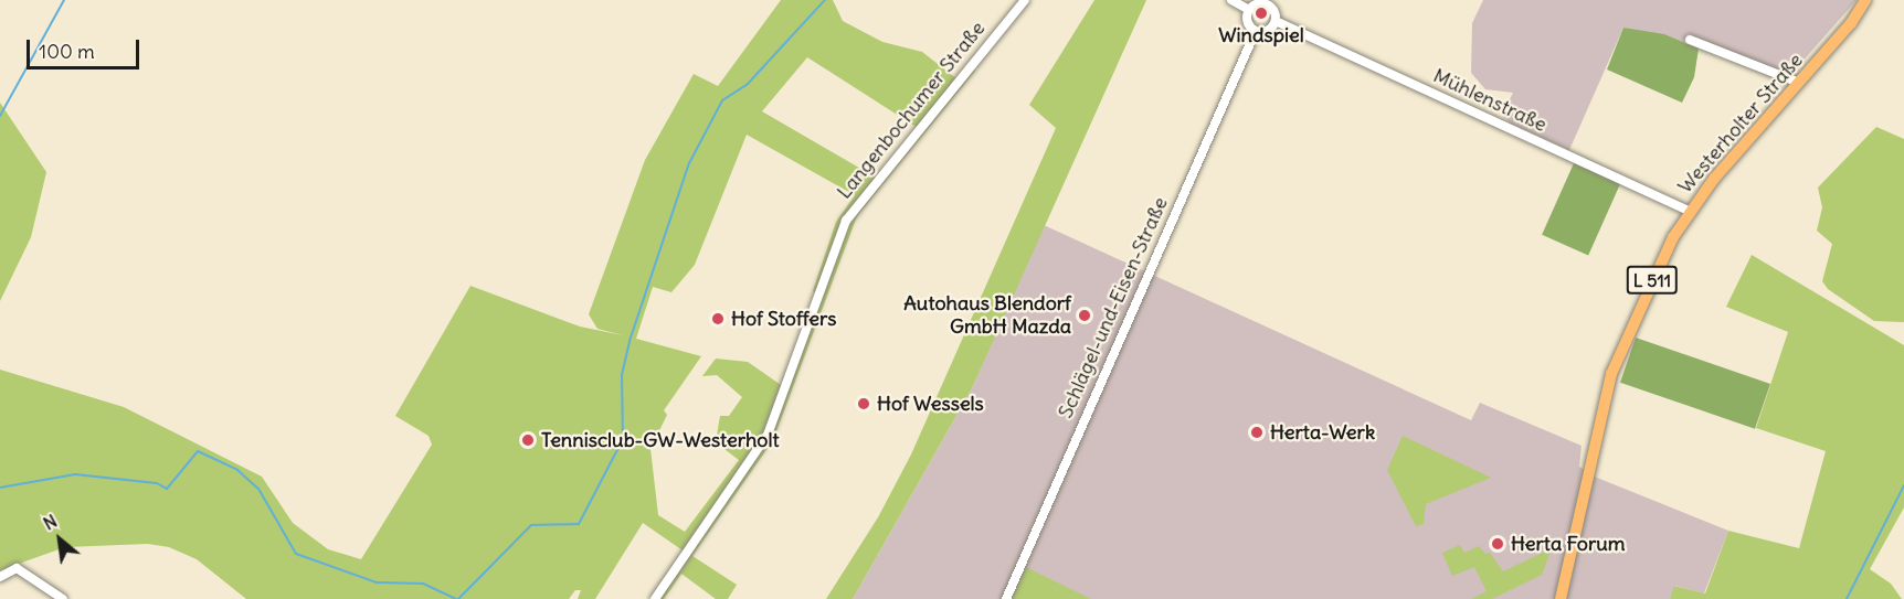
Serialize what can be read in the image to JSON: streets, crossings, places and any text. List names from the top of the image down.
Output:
{
  "streets": {
    "main road": ["Westerholter Straße", "L 511"],
    "street": ["Mühlenstraße", "Langenbochumer Straße", "Schlägel-und-Eisen-Straße"]
  },
  "crossings": [
    ["Mühlenstraße", "Westerholter Straße"],
    ["Mühlenstraße", "Schlägel-und-Eisen-Straße"]
  ],
  "places": [
    "Windspiel",
    "Autohaus Blendorf GmbH Mazda",
    "Hof Stoffers",
    "Hof Wessels",
    "Herta-Werk",
    "Tennisclub-GW-Westerholt",
    "Herta Forum"
  ],
  "scale_bar": "100 m",
  "north": "top left"
}
